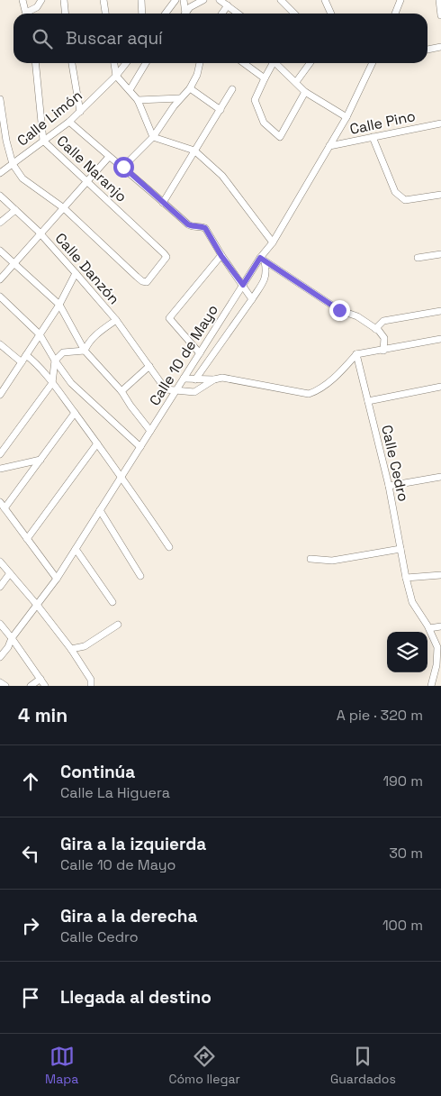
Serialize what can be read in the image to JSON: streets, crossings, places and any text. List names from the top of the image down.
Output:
{
  "streets": {
    "street": [
      "Calle Limón",
      "Calle Pino",
      "Calle Naranjo",
      "Calle Danzón",
      "Calle 10 de Mayo",
      "Calle Cedro"
    ]
  },
  "crossings": [
    ["Calle Limón", "Calle Naranjo"],
    ["Calle Pino", "Calle 10 de Mayo"],
    ["Calle Danzón", "Calle 10 de Mayo"]
  ],
  "page": {
    "search": "Buscar aquí",
    "heading": ["4 min", "A pie · 320 m"],
    "list": [
      ["Continúa", "Calle La Higuera", "190 m"],
      ["Gira a la izquierda", "Calle 10 de Mayo", "30 m"],
      ["Gira a la derecha", "Calle Cedro", "100 m"],
      "Llegada al destino"
    ],
    "nav": ["Mapa", "Cómo llegar", "Guardados"]
  }
}
